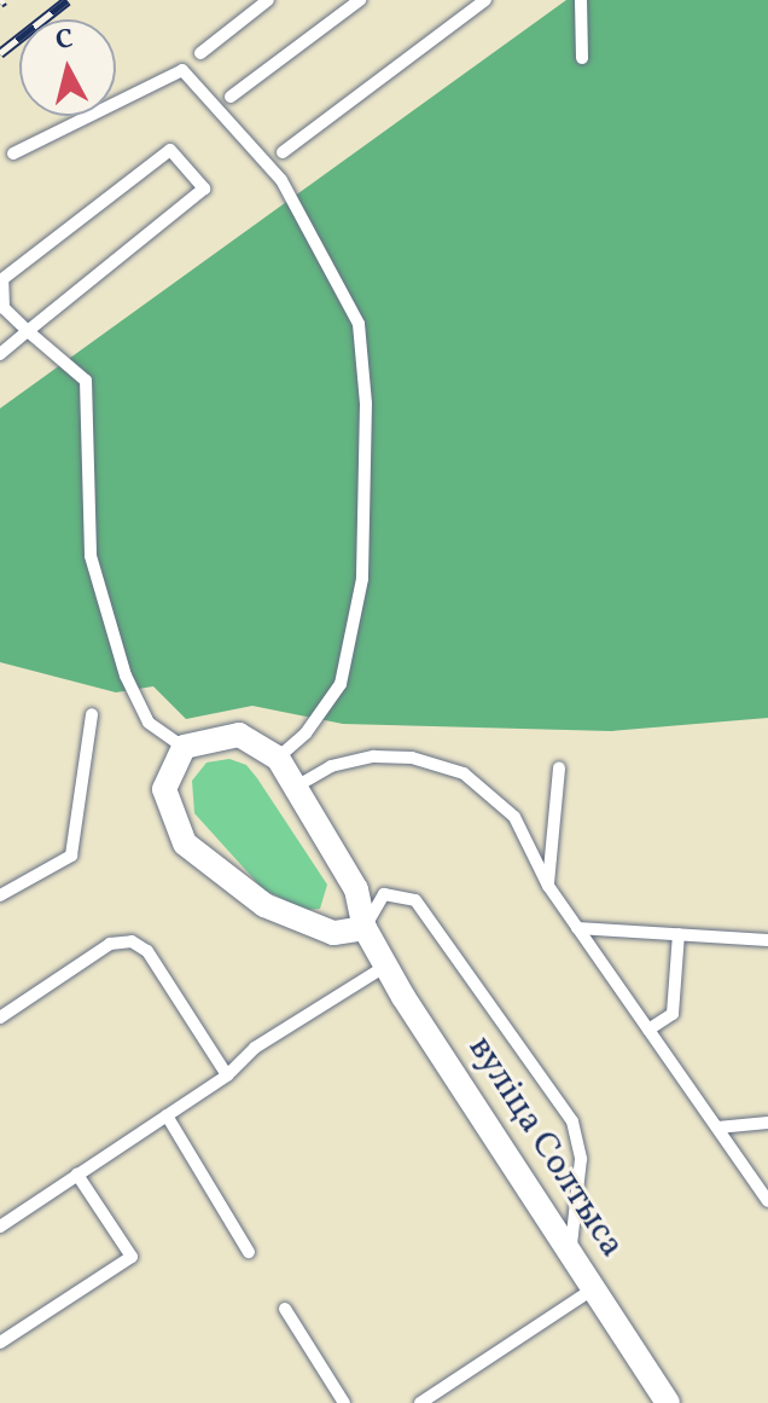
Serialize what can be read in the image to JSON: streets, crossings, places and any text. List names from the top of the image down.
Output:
{
  "streets": {
    "street": ["вуліца Солтыса"]
  },
  "north": "top"
}
